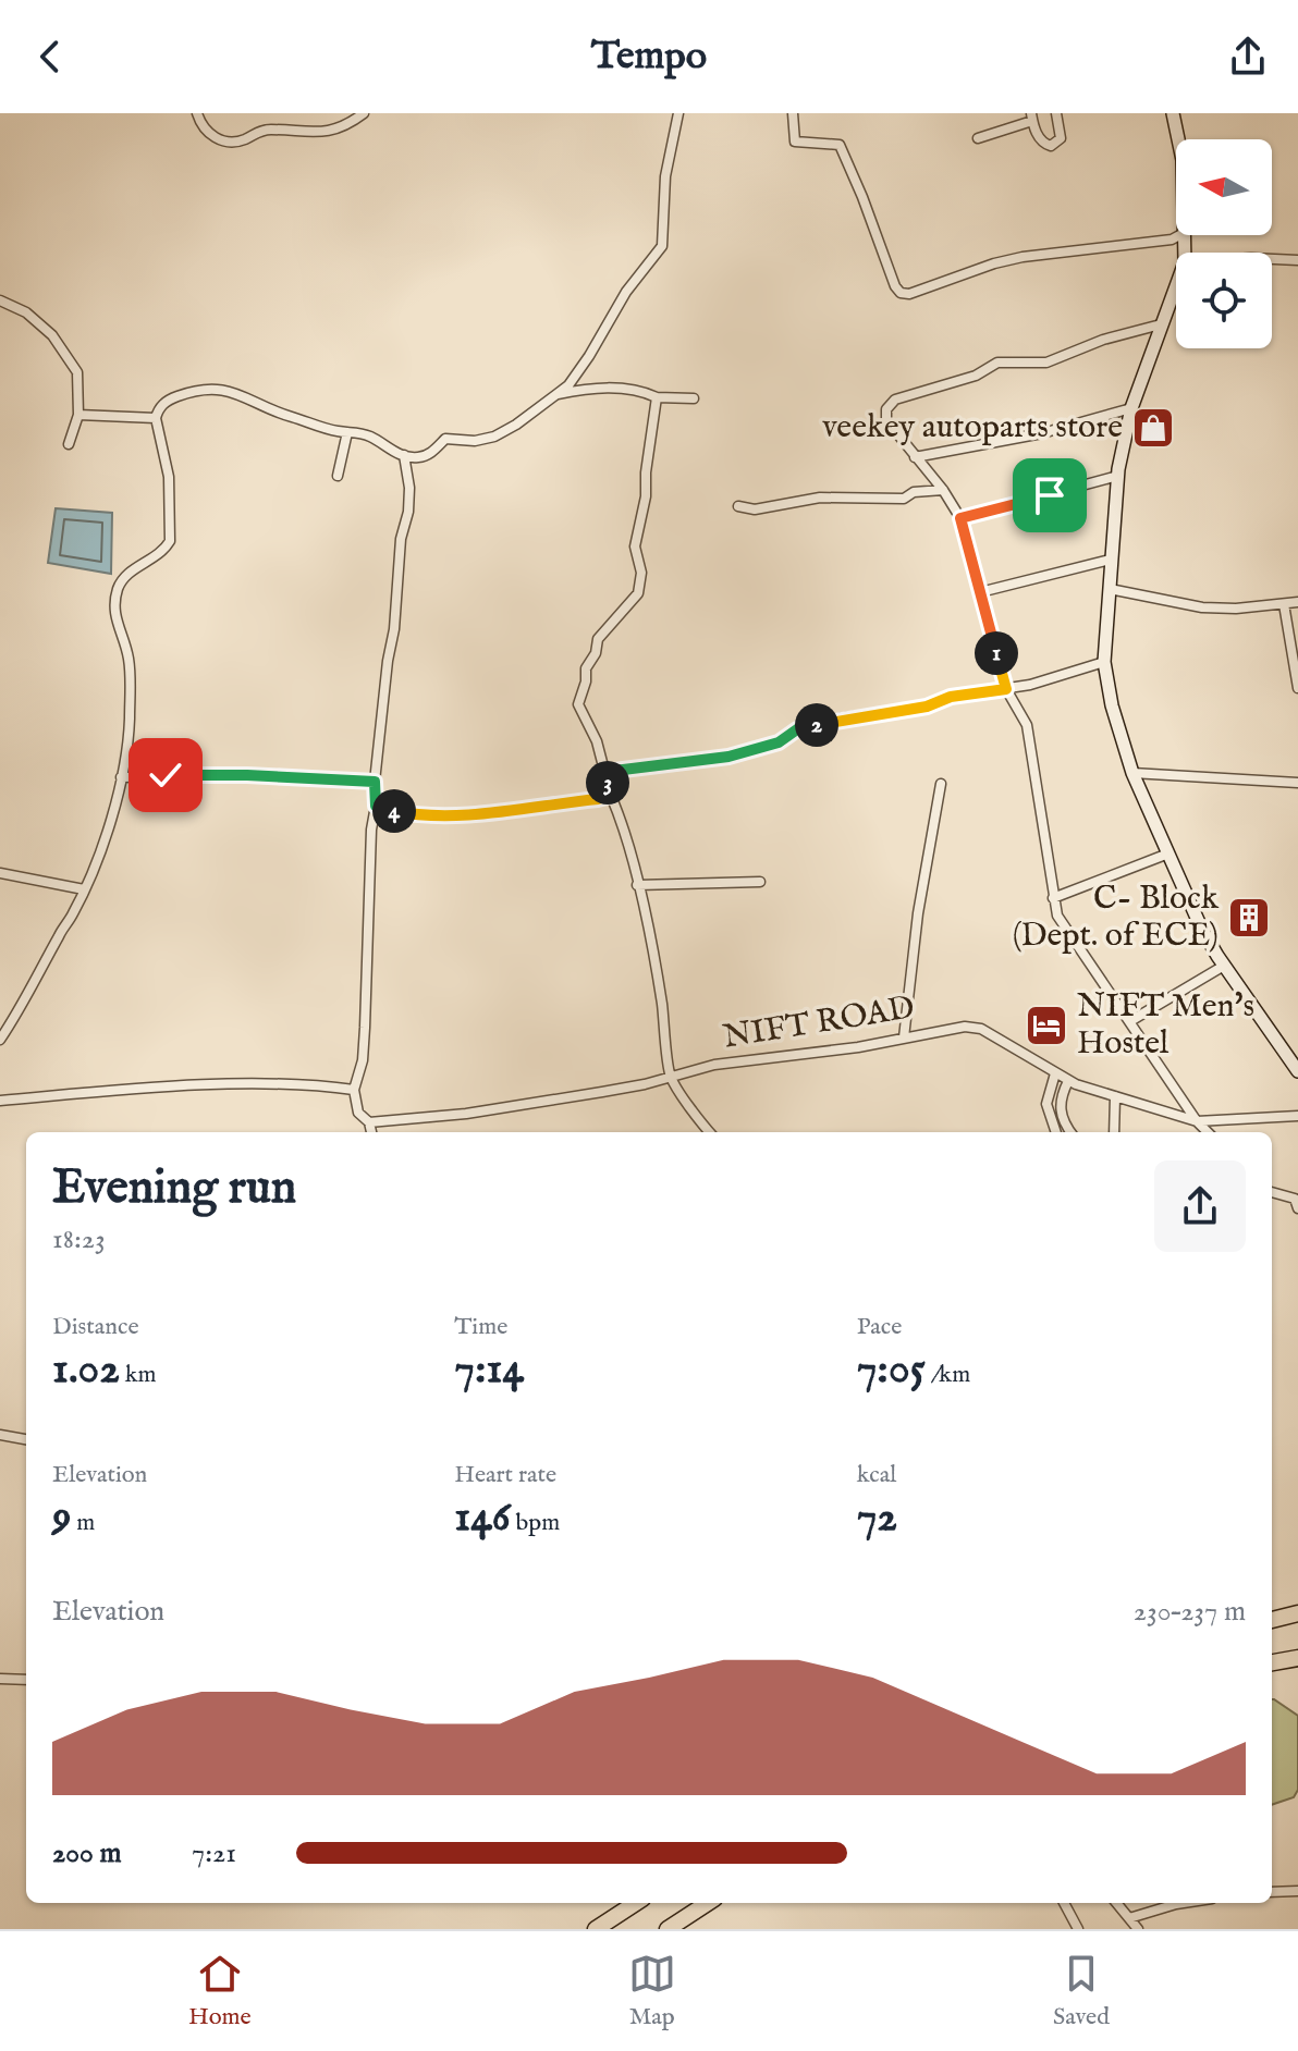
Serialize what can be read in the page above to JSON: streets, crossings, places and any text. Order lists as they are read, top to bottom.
{
  "streets": {
    "street": ["NIFT ROAD"]
  },
  "places": {
    "shop": ["veekey autoparts store"],
    "building": ["C- Block (Dept. of ECE)"],
    "hotel": ["NIFT Men's Hostel"]
  },
  "north": "left",
  "page": {
    "header": "Tempo",
    "pins": [
      "1",
      "2",
      "3",
      "4"
    ],
    "heading": ["Evening run", "18:23"],
    "stats": [
      ["Distance", "1.02 km"],
      ["Time", "7:14"],
      ["Pace", "7:05 /km"],
      ["Elevation", "9 m"],
      ["Heart rate", "146 bpm"],
      ["kcal", "72"]
    ],
    "chart": ["Elevation", "230–237 m"],
    "list": [
      {
        "name": "200 m",
        "note": "7:21"
      }
    ],
    "tabs": ["Home", "Map", "Saved"]
  }
}
